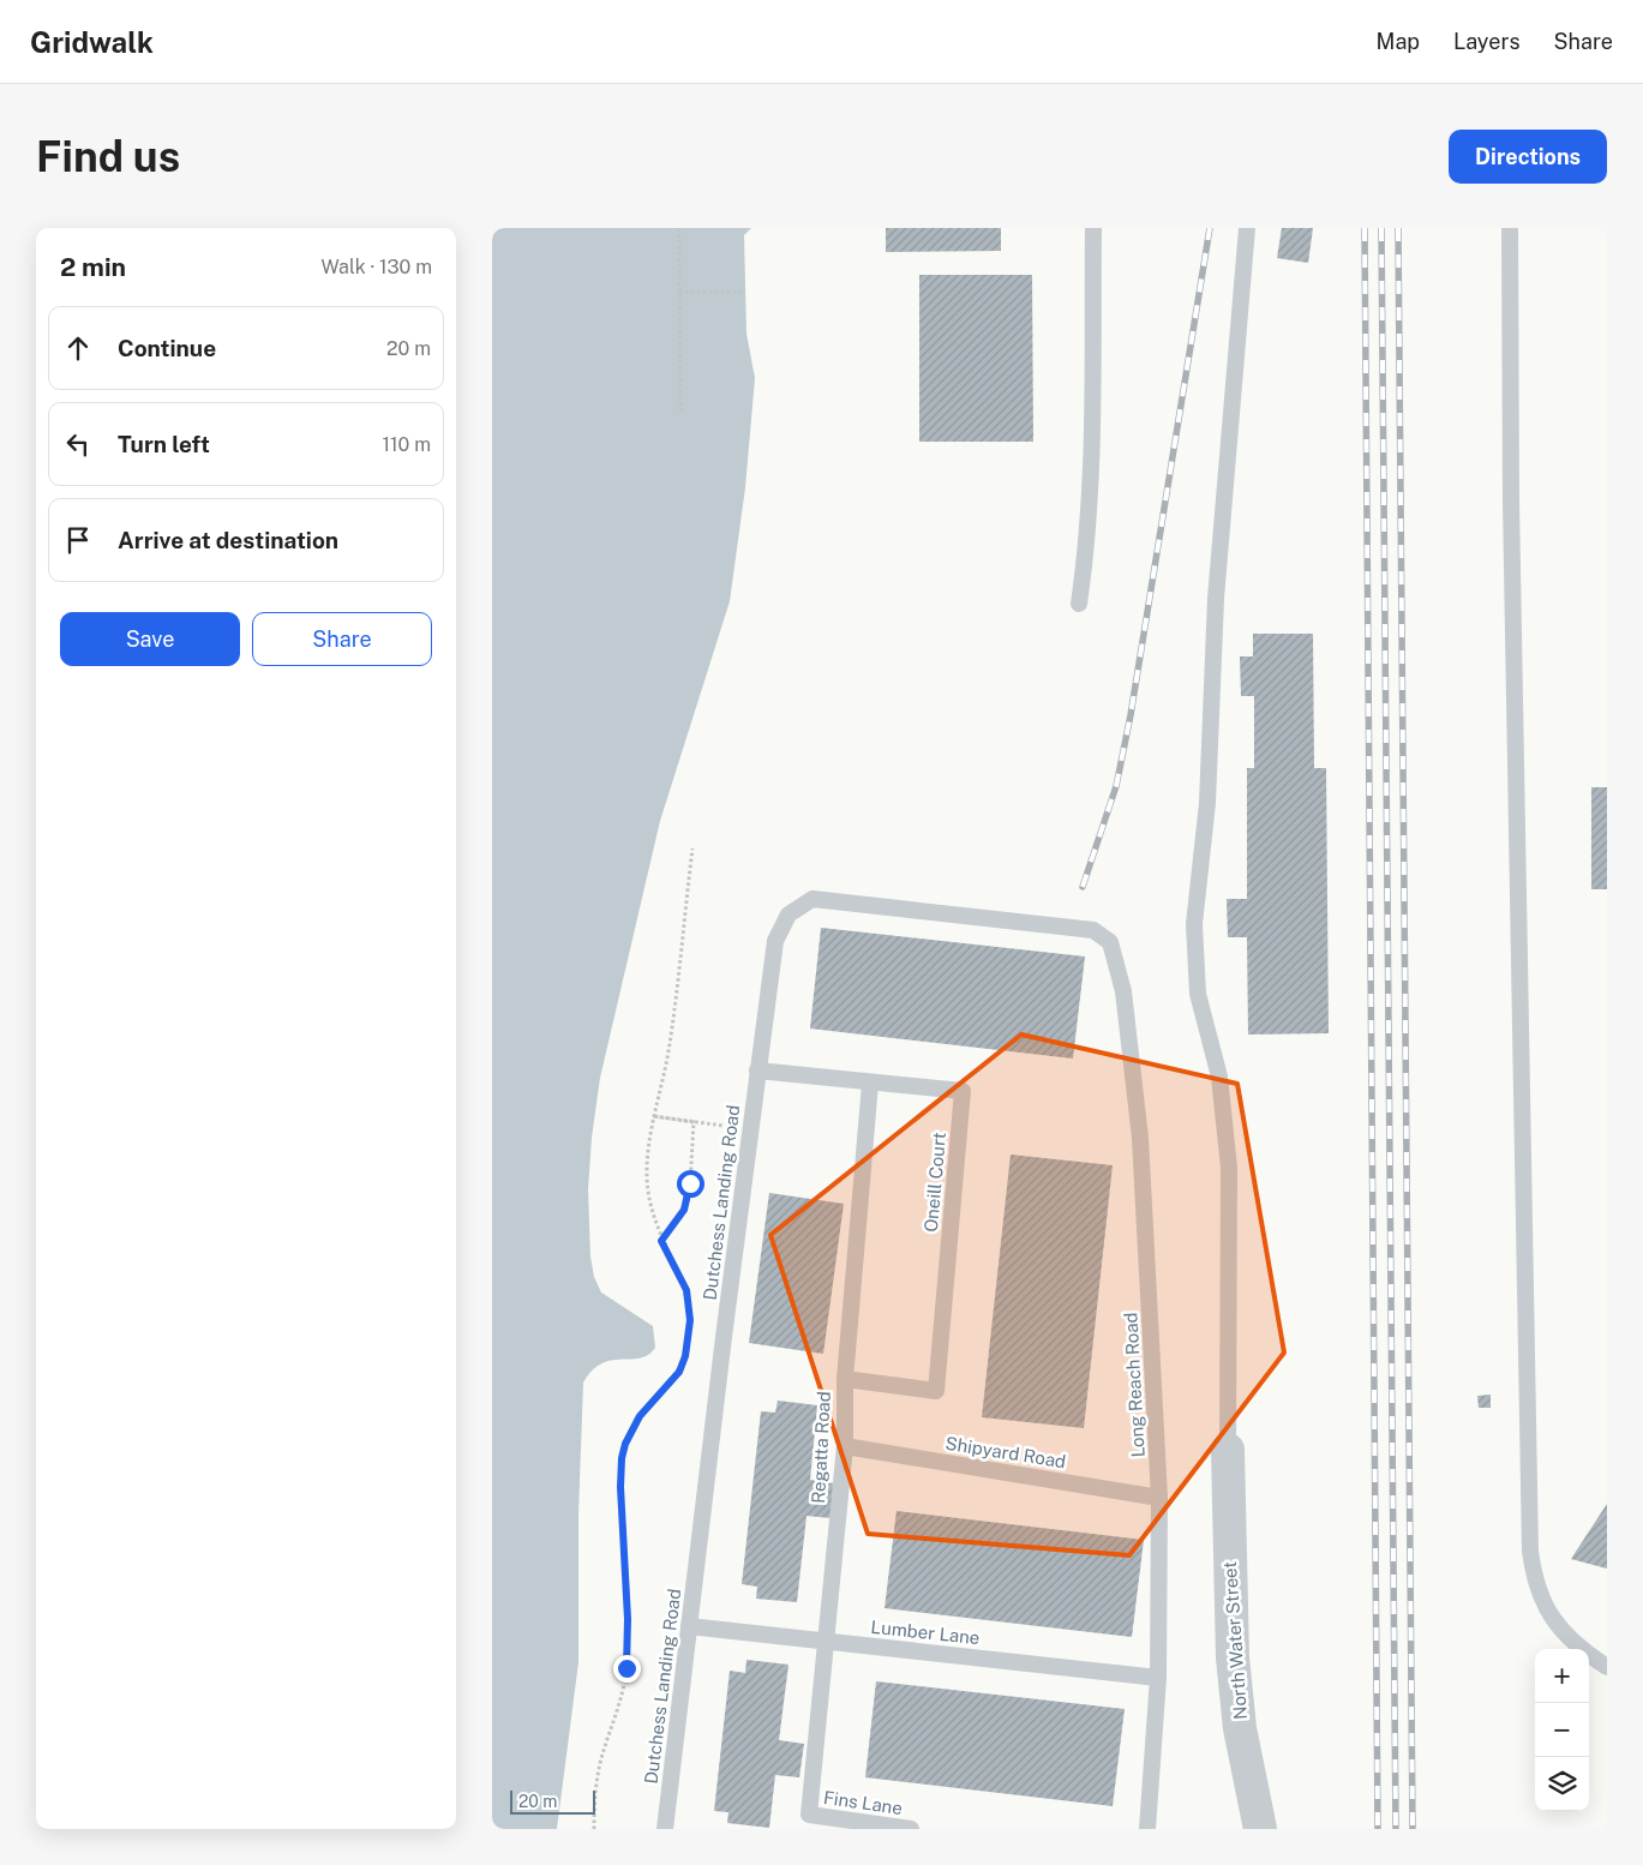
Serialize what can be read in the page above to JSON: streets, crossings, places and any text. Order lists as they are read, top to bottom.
{
  "streets": {
    "street": ["North Water Street"],
    "lane": [
      "Oneill Court",
      "Dutchess Landing Road",
      "Long Reach Road",
      "Regatta Road",
      "Shipyard Road",
      "Lumber Lane",
      "Fins Lane"
    ]
  },
  "crossings": [
    ["Oneill Court", "Dutchess Landing Road"],
    ["Oneill Court", "Regatta Road"],
    ["Dutchess Landing Road", "Long Reach Road"],
    ["Dutchess Landing Road", "Lumber Lane"],
    ["Long Reach Road", "Shipyard Road"],
    ["Long Reach Road", "Lumber Lane"],
    ["Regatta Road", "Shipyard Road"],
    ["Regatta Road", "Lumber Lane"],
    ["Regatta Road", "Fins Lane"]
  ],
  "scale_bar": "20 m",
  "page": {
    "header": "Gridwalk",
    "nav": ["Map", "Layers", "Share"],
    "buttons": [
      "Directions",
      ["Save", "Share"]
    ],
    "title": "Find us",
    "heading": ["2 min", "Walk · 130 m"],
    "list": [
      ["Continue", "20 m"],
      ["Turn left", "110 m"],
      "Arrive at destination"
    ],
    "map_buttons": ["+", "−"],
    "scale": "20 m"
  }
}
